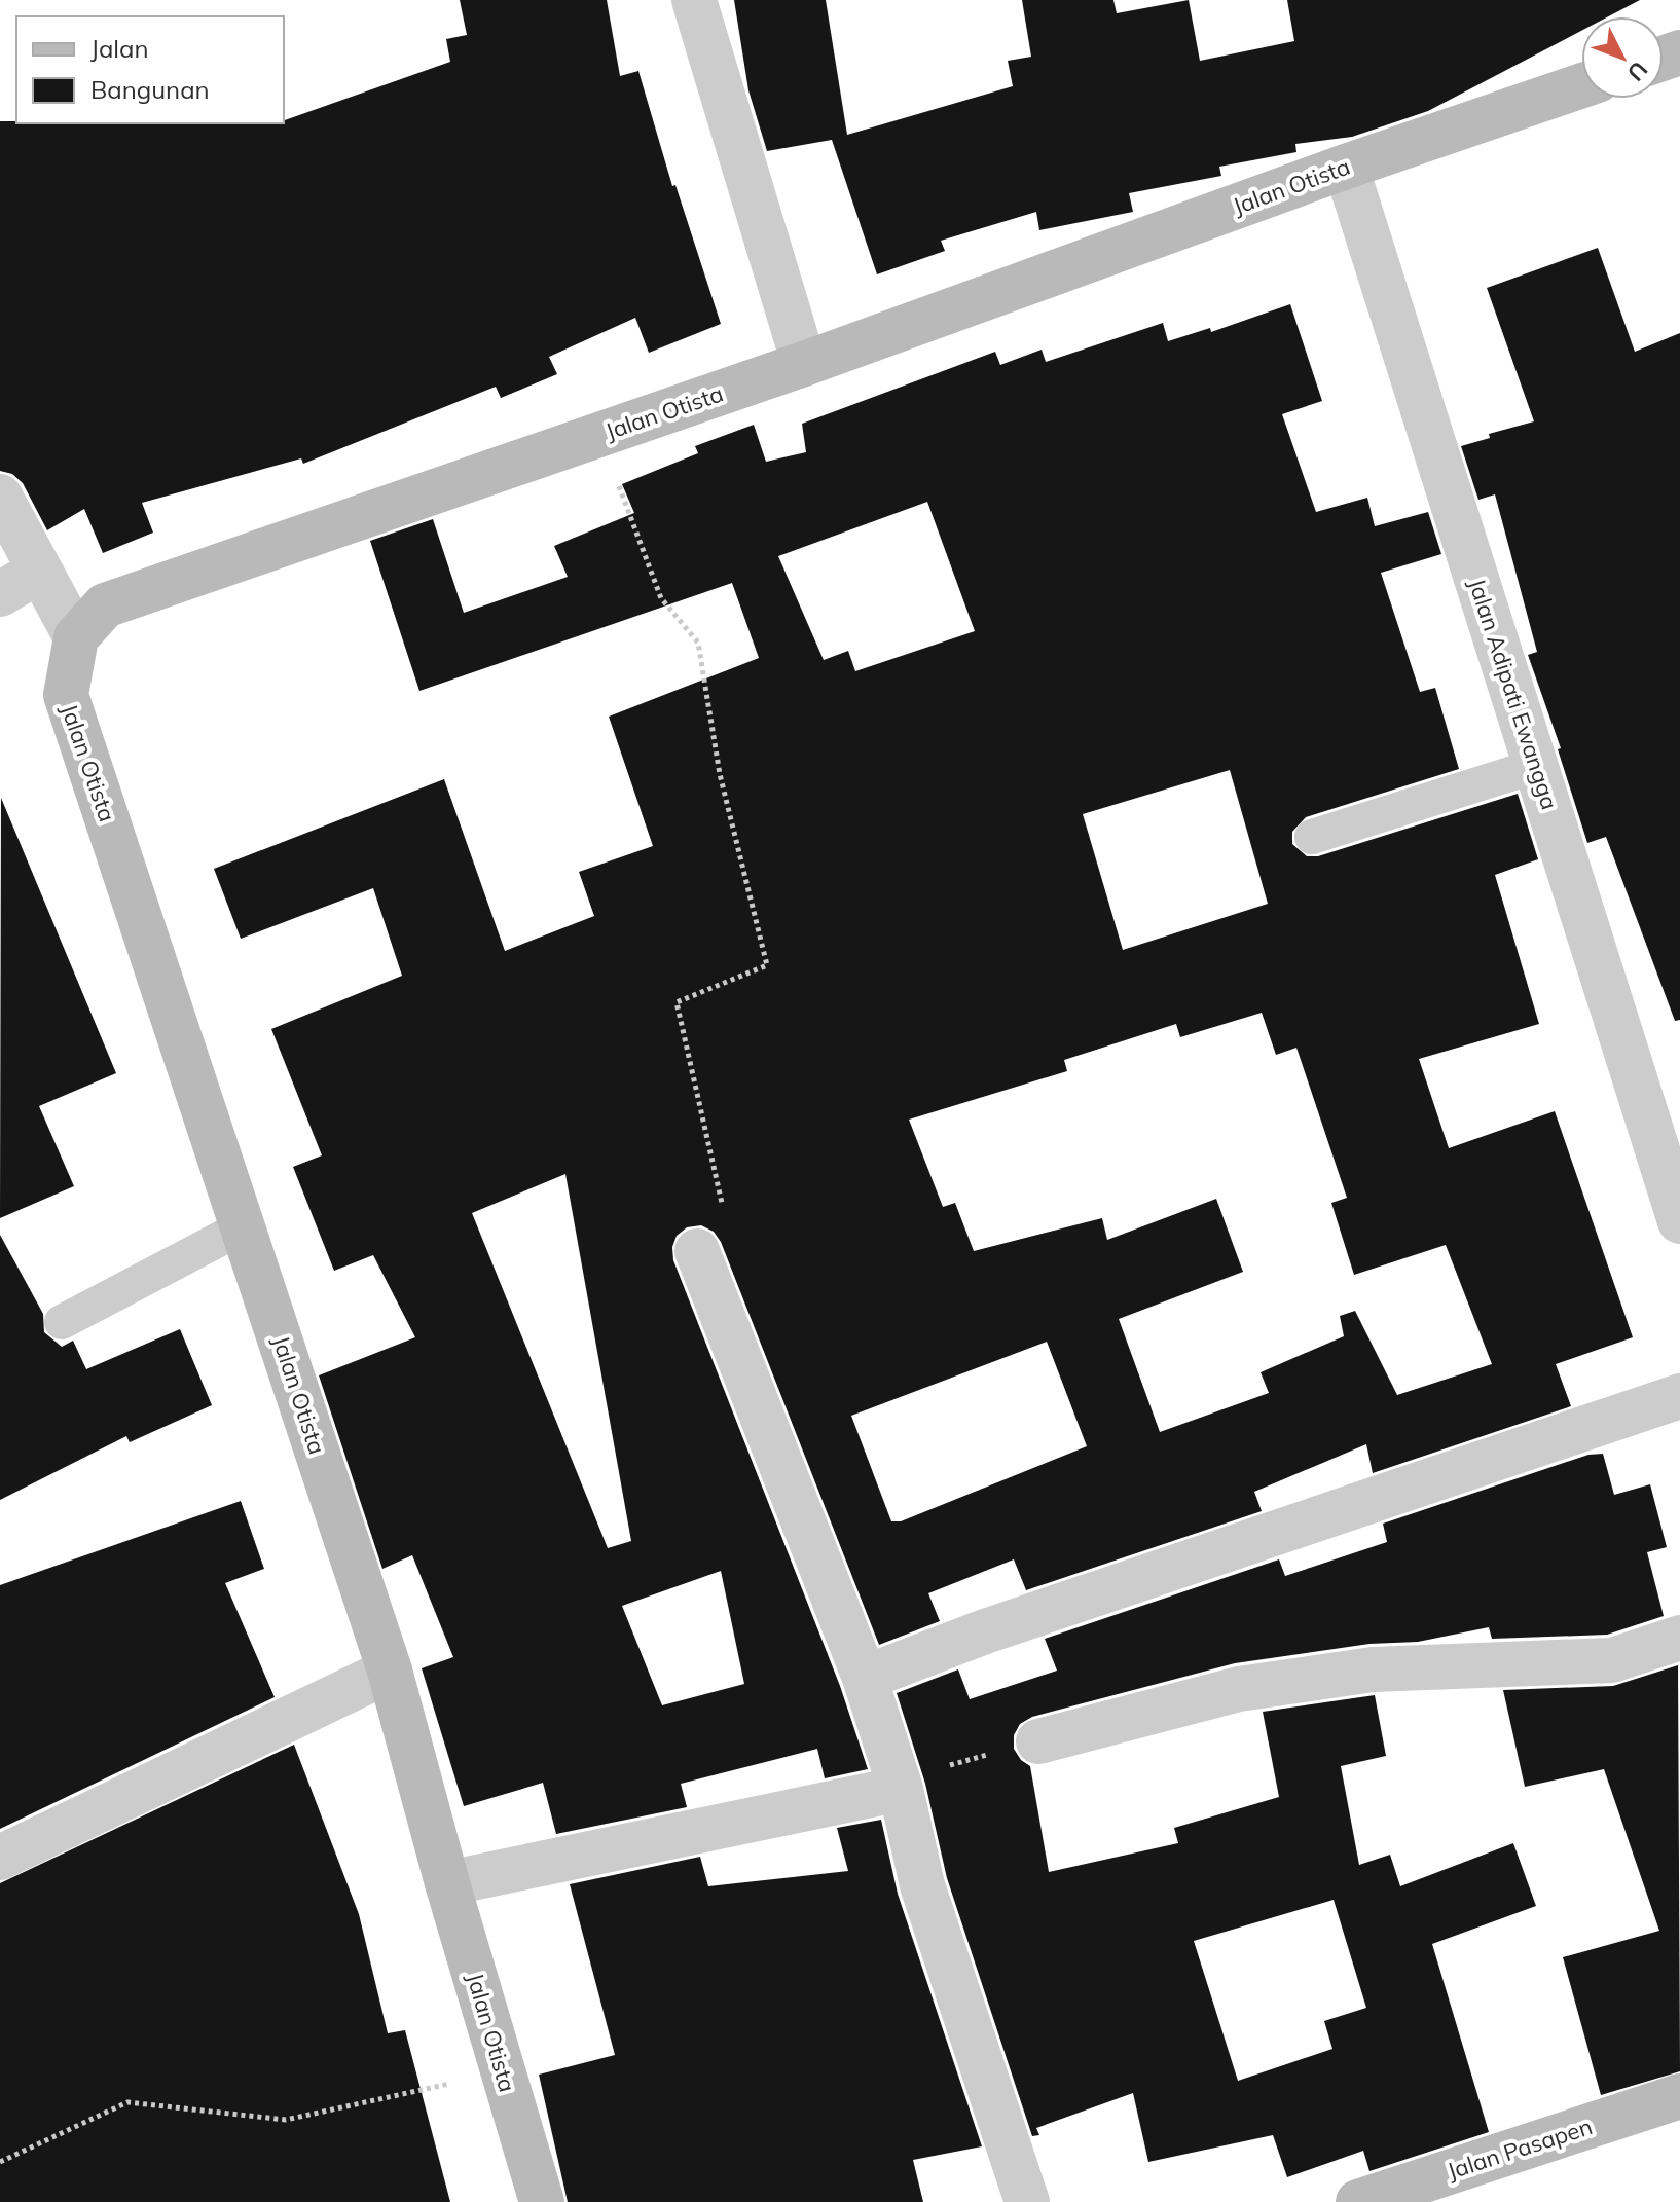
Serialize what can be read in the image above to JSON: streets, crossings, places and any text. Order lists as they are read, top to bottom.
{
  "streets": {
    "street": ["Jalan Otista", "Jalan Adipati Ewangga", "Jalan Pasapen"]
  },
  "crossings": [
    ["Jalan Otista", "Jalan Adipati Ewangga"]
  ],
  "legend": ["Jalan", "Bangunan"],
  "north": "bottom right"
}
